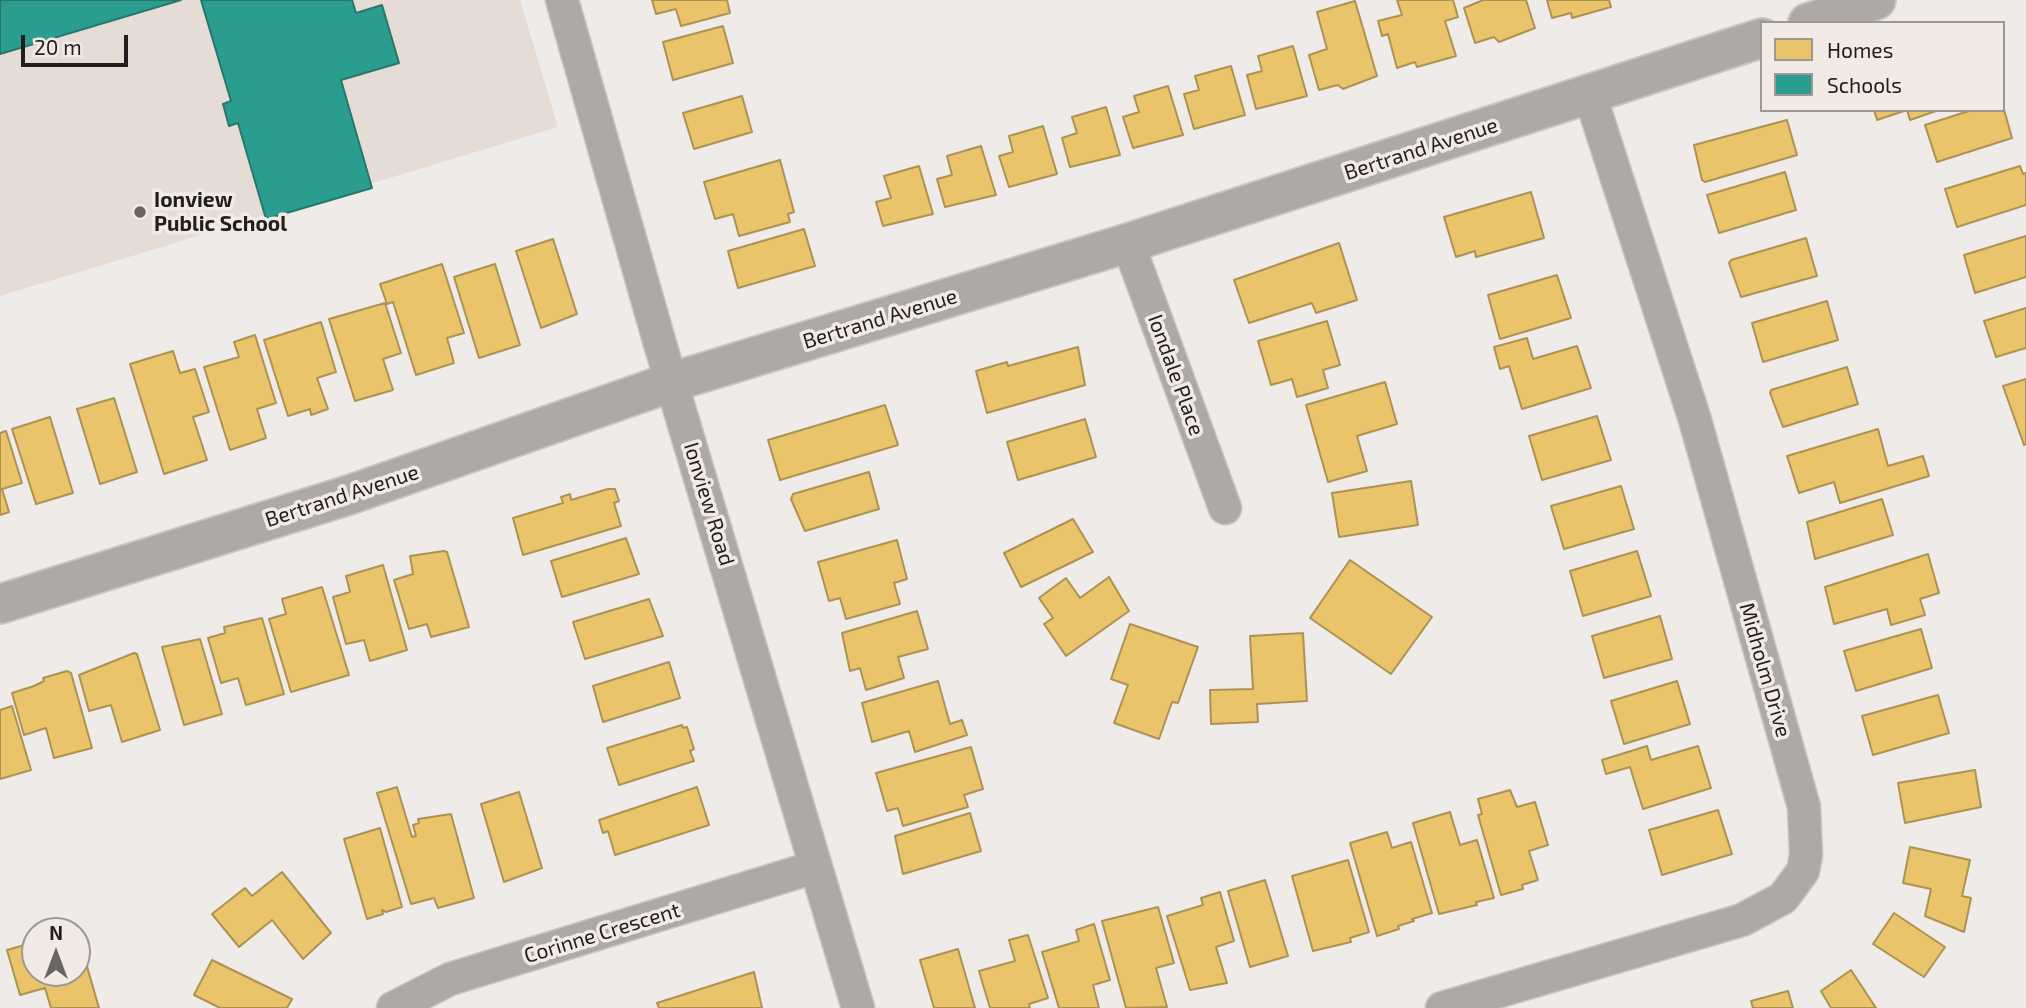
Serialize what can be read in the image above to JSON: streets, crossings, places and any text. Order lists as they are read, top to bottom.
{
  "streets": {
    "street": [
      "Bertrand Avenue",
      "Iondale Place",
      "Ionview Road",
      "Midholm Drive",
      "Corinne Crescent"
    ]
  },
  "crossings": [
    ["Bertrand Avenue", "Iondale Place"],
    ["Bertrand Avenue", "Ionview Road"],
    ["Bertrand Avenue", "Midholm Drive"],
    ["Ionview Road", "Corinne Crescent"]
  ],
  "places": ["Ionview Public School"],
  "legend": ["Homes", "Schools"],
  "scale_bar": "20 m",
  "north": "top"
}
